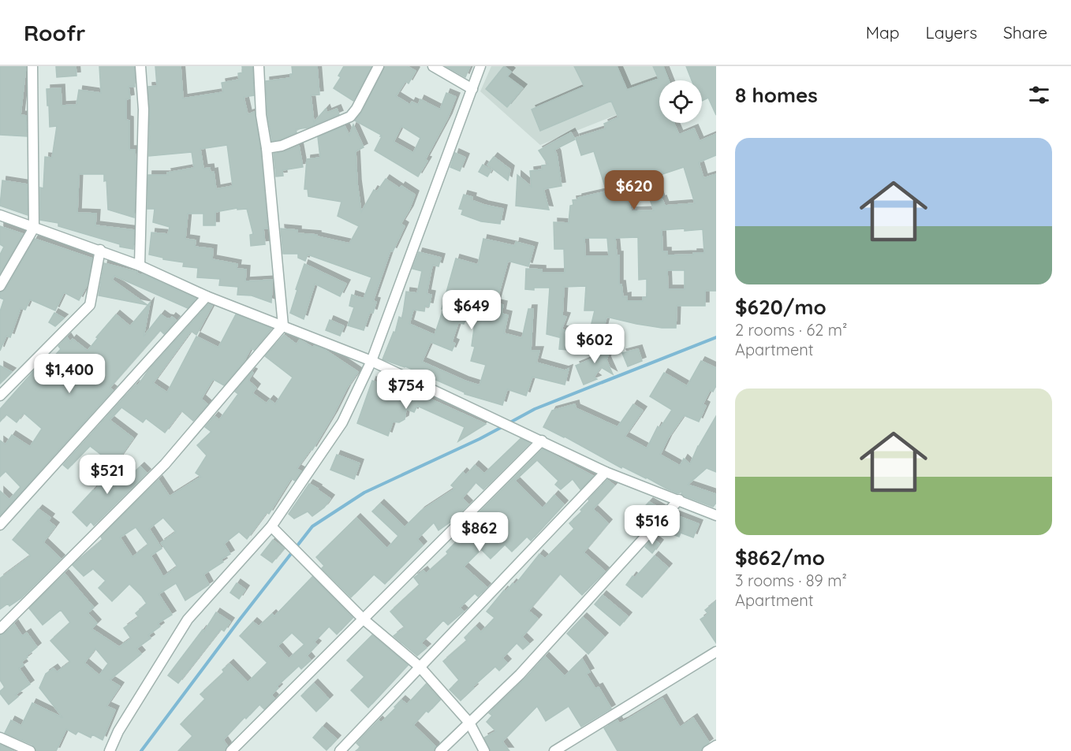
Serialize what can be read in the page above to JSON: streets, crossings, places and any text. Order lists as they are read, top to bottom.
{
  "page": {
    "header": "Roofr",
    "nav": ["Map", "Layers", "Share"],
    "heading": "8 homes",
    "list": [
      {
        "name": "$620/mo",
        "note": "2 rooms · 62 m² · Apartment"
      },
      {
        "name": "$862/mo",
        "note": "3 rooms · 89 m² · Apartment"
      }
    ],
    "price": [
      "$620",
      "$649",
      "$602",
      "$1,400",
      "$754",
      "$521",
      "$516",
      "$862"
    ]
  }
}
